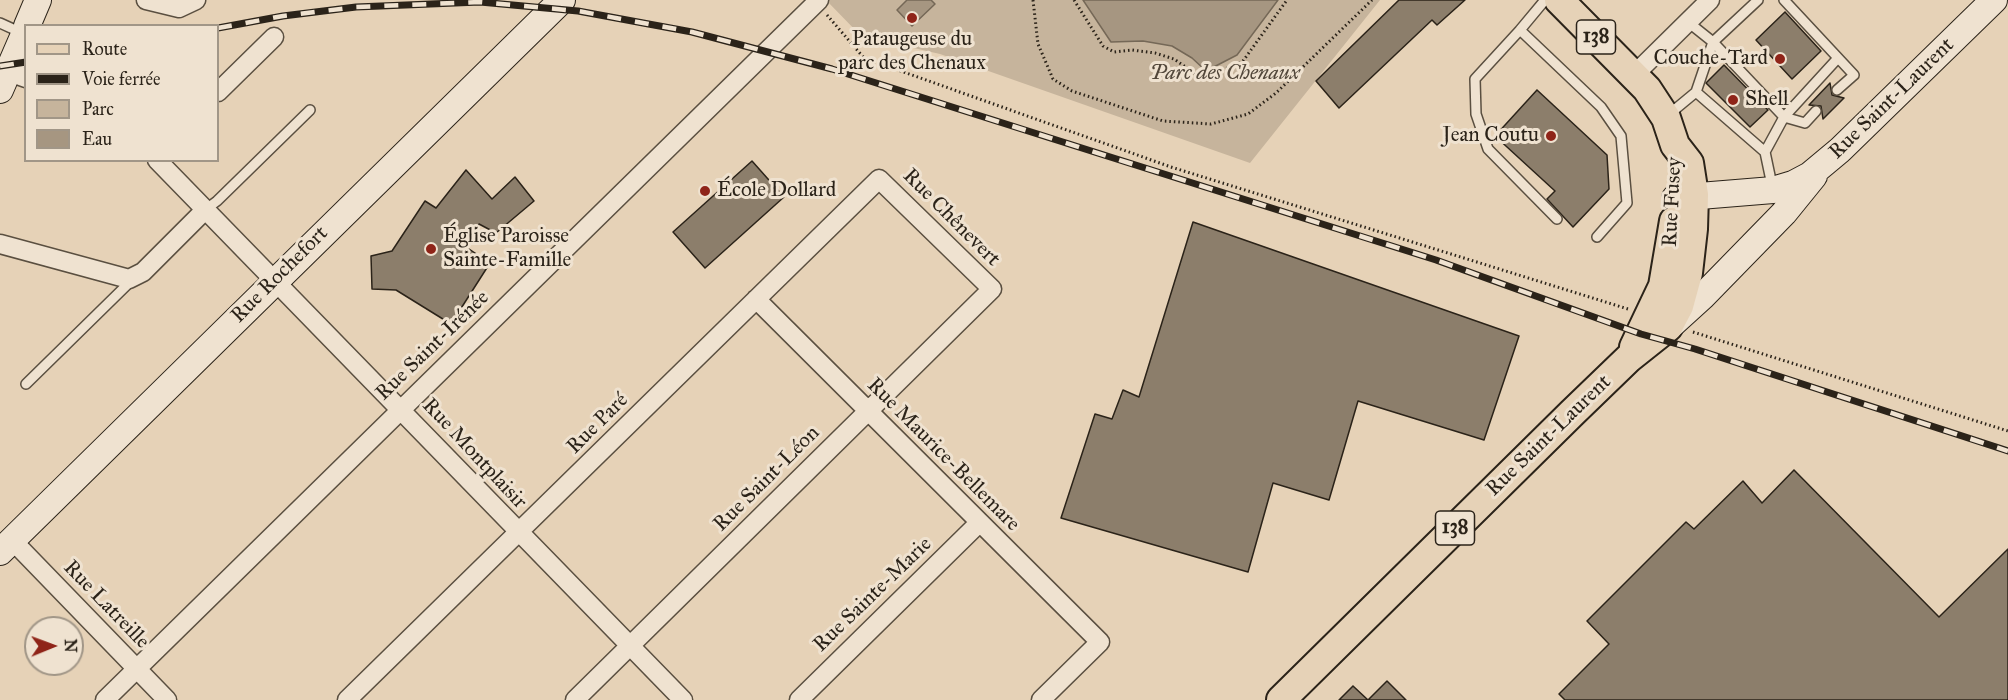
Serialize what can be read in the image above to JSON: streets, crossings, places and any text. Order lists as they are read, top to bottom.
{
  "streets": {
    "main road": ["138", "Rue Saint-Laurent", "Rue Fusey"],
    "street": [
      "Rue Chênevert",
      "Rue Rochefort",
      "Rue Saint-Irénée",
      "Rue Paré",
      "Rue Montplaisir",
      "Rue Maurice-Bellemare",
      "Rue Saint-Léon",
      "Rue Sainte-Marie",
      "Rue Latreille"
    ]
  },
  "crossings": [
    ["Rue Saint-Laurent", "Rue Fusey"],
    ["Rue Chênevert", "Rue Paré"],
    ["Rue Chênevert", "Rue Saint-Léon"],
    ["Rue Rochefort", "Rue Montplaisir"],
    ["Rue Rochefort", "Rue Latreille"],
    ["Rue Saint-Irénée", "Rue Montplaisir"],
    ["Rue Saint-Irénée", "Rue Latreille"],
    ["Rue Paré", "Rue Montplaisir"],
    ["Rue Paré", "Rue Maurice-Bellemare"],
    ["Rue Montplaisir", "Rue Saint-Léon"],
    ["Rue Maurice-Bellemare", "Rue Saint-Léon"],
    ["Rue Maurice-Bellemare", "Rue Sainte-Marie"]
  ],
  "parks": ["Parc des Chenaux"],
  "places": [
    "Pataugeuse du parc des Chenaux",
    "Couche-Tard",
    "Shell",
    "Jean Coutu",
    "École Dollard",
    "Église Paroisse Sainte-Famille"
  ],
  "legend": [
    "Route",
    "Voie ferrée",
    "Parc",
    "Eau"
  ],
  "north": "right"
}
